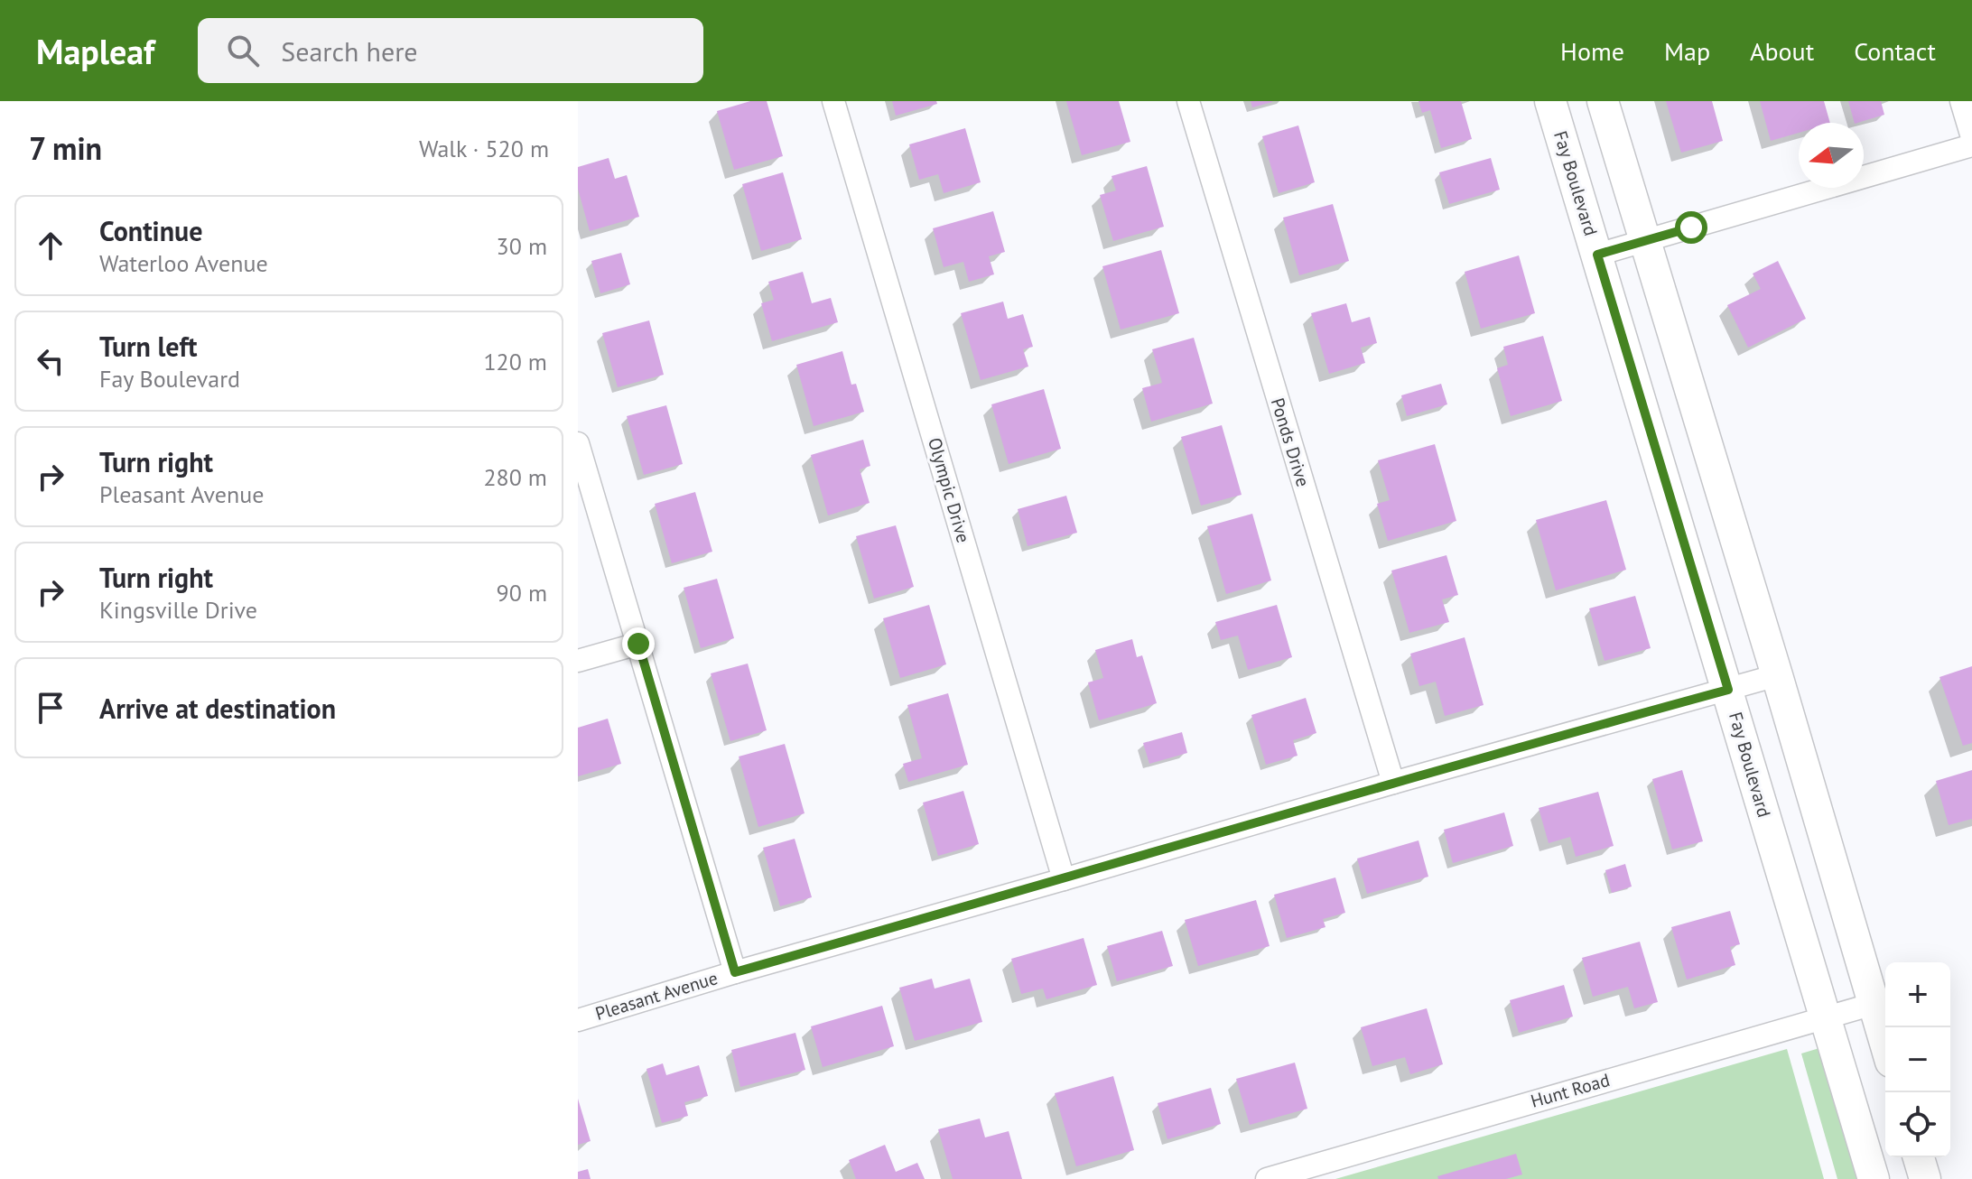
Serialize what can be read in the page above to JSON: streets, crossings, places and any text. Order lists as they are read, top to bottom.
{
  "streets": {
    "main road": ["Fay Boulevard"],
    "street": [
      "Ponds Drive",
      "Olympic Drive",
      "Pleasant Avenue",
      "Hunt Road"
    ]
  },
  "crossings": [
    ["Fay Boulevard", "Pleasant Avenue"],
    ["Fay Boulevard", "Hunt Road"],
    ["Ponds Drive", "Pleasant Avenue"],
    ["Olympic Drive", "Pleasant Avenue"]
  ],
  "north": "left",
  "page": {
    "header": "Mapleaf",
    "search": "Search here",
    "nav": [
      "Home",
      "Map",
      "About",
      "Contact"
    ],
    "heading": ["7 min", "Walk · 520 m"],
    "list": [
      ["Continue", "Waterloo Avenue", "30 m"],
      ["Turn left", "Fay Boulevard", "120 m"],
      ["Turn right", "Pleasant Avenue", "280 m"],
      ["Turn right", "Kingsville Drive", "90 m"],
      "Arrive at destination"
    ],
    "map_buttons": ["+", "−"]
  }
}
